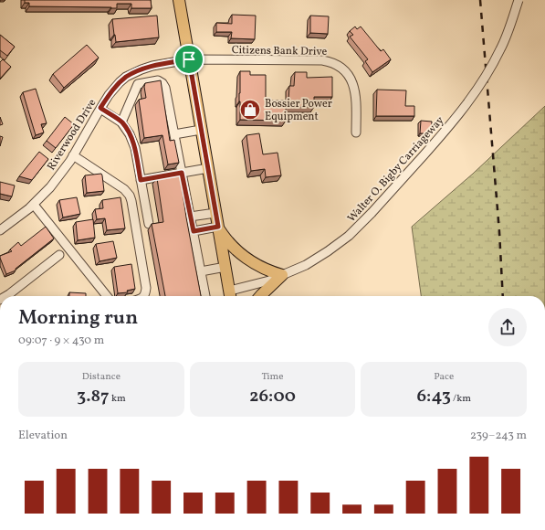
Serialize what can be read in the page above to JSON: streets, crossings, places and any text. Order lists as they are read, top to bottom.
{
  "streets": {
    "street": ["Citizens Bank Drive", "Riverwood Drive", "Walter O. Bigby Carriageway"]
  },
  "crossings": [
    ["Citizens Bank Drive", "Riverwood Drive"]
  ],
  "places": {
    "shop": ["Bossier Power Equipment"]
  },
  "page": {
    "heading": ["Morning run", "09:07 · 9 × 430 m"],
    "stats": [
      ["Distance", "3.87 km"],
      ["Time", "26:00"],
      ["Pace", "6:43 /km"]
    ],
    "chart": ["Elevation", "239–243 m"]
  }
}
